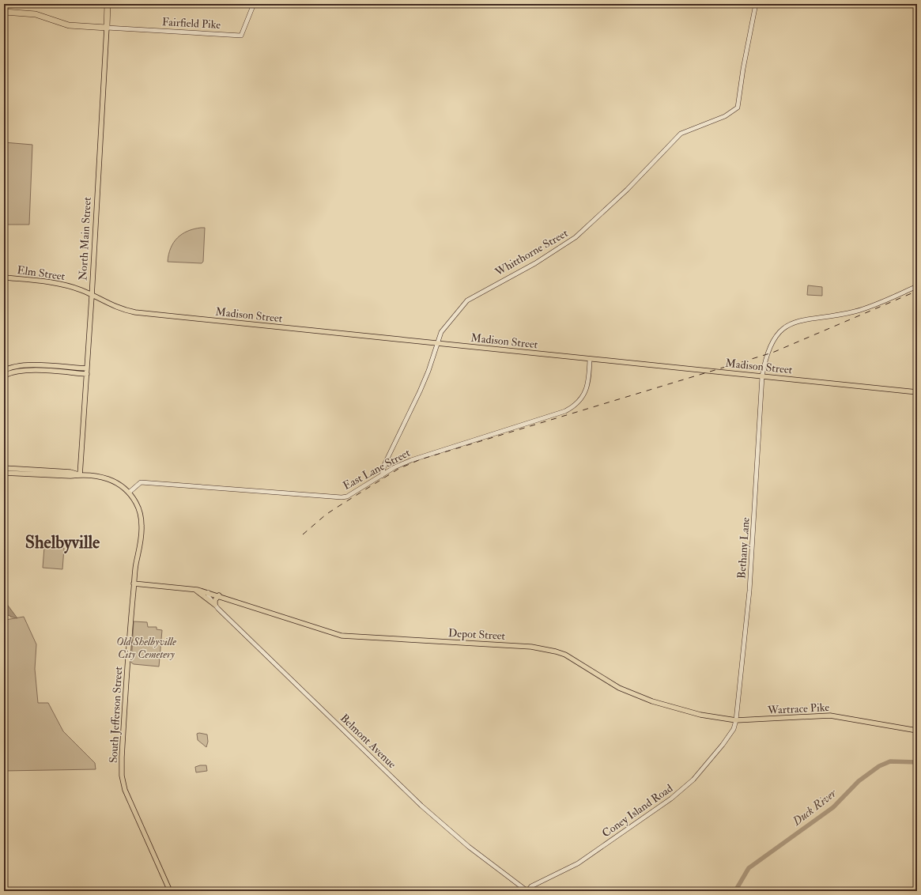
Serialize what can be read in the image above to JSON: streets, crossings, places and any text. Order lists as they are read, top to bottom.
{
  "streets": {
    "highway": ["North Main Street"],
    "main road": [
      "Elm Street",
      "Madison Street",
      "Depot Street",
      "Wartrace Pike",
      "South Jefferson Street"
    ],
    "street": [
      "Fairfield Pike",
      "Whitthorne Street",
      "East Lane Street",
      "Bethany Lane",
      "Belmont Avenue",
      "Coney Island Road"
    ]
  },
  "crossings": [
    ["Fairfield Pike", "North Main Street"],
    ["North Main Street", "Elm Street"],
    ["North Main Street", "Madison Street"],
    ["Whitthorne Street", "Madison Street"],
    ["Whitthorne Street", "East Lane Street"],
    ["Elm Street", "Madison Street"],
    ["Madison Street", "East Lane Street"],
    ["Madison Street", "Bethany Lane"],
    ["East Lane Street", "South Jefferson Street"],
    ["Bethany Lane", "Depot Street"],
    ["Bethany Lane", "Wartrace Pike"],
    ["Bethany Lane", "Coney Island Road"],
    ["Depot Street", "Wartrace Pike"],
    ["Depot Street", "South Jefferson Street"],
    ["Depot Street", "Belmont Avenue"],
    ["Depot Street", "Coney Island Road"],
    ["Wartrace Pike", "Coney Island Road"],
    ["Belmont Avenue", "Coney Island Road"]
  ],
  "districts": ["Shelbyville"],
  "water": ["Duck River"],
  "parks": ["Old Shelbyville City Cemetery"]
}
